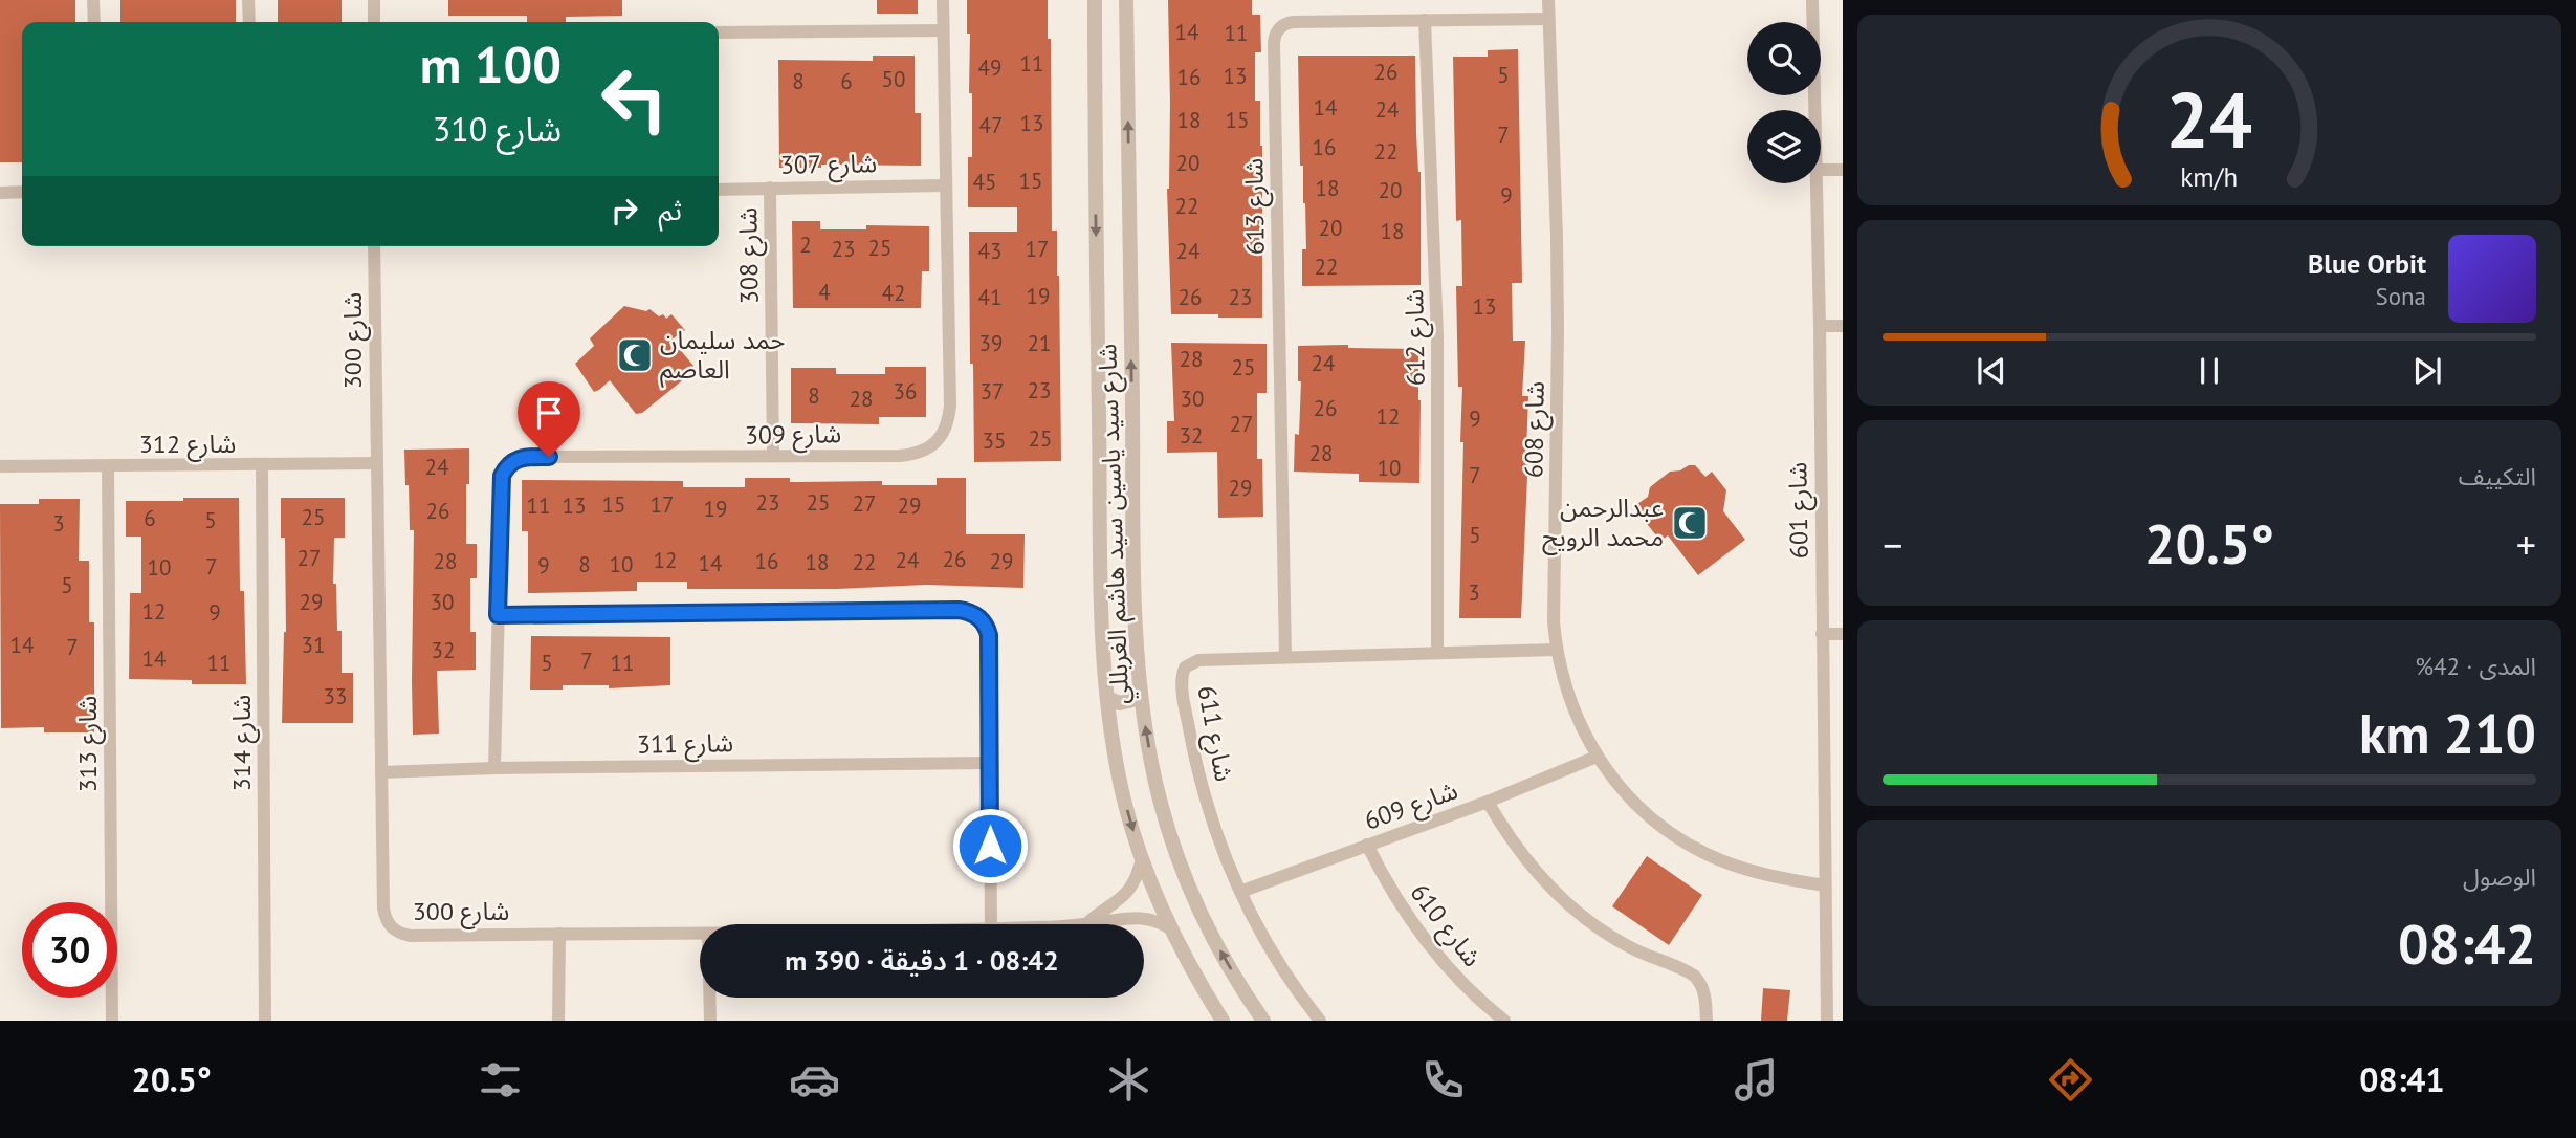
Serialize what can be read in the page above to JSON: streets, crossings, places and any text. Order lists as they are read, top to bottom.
{
  "streets": {
    "street": [
      "شارع 307",
      "شارع 613",
      "شارع 308",
      "شارع 612",
      "شارع 300",
      "شارع 608",
      "شارع 309",
      "شارع 312",
      "شارع 601",
      "شارع سيد ياسين سيد هاشم الغربللي",
      "شارع 611",
      "شارع 314",
      "شارع 313",
      "شارع 311",
      "شارع 609",
      "شارع 610"
    ]
  },
  "crossings": [
    ["شارع 307", "شارع 308"],
    ["شارع 307", "شارع 309"],
    ["شارع 613", "شارع 612"],
    ["شارع 613", "شارع 608"],
    ["شارع 613", "شارع 611"],
    ["شارع 308", "شارع 309"],
    ["شارع 612", "شارع 611"],
    ["شارع 300", "شارع 312"],
    ["شارع 300", "شارع سيد ياسين سيد هاشم الغربللي"],
    ["شارع 300", "شارع 311"],
    ["شارع 608", "شارع 601"],
    ["شارع 608", "شارع 611"],
    ["شارع 608", "شارع 609"],
    ["شارع 309", "شارع 311"],
    ["شارع 312", "شارع 314"],
    ["شارع 312", "شارع 313"],
    ["شارع 611", "شارع 609"],
    ["شارع 609", "شارع 610"]
  ],
  "places": {
    "mosque": ["حمد سليمان العاصم", "عبدالرحمن محمد الرويح"]
  },
  "house_numbers": [
    "14",
    "11",
    "11",
    "49",
    "26",
    "5",
    "13",
    "16",
    "50",
    "8",
    "6",
    "14",
    "24",
    "18",
    "15",
    "13",
    "47",
    "7",
    "16",
    "22",
    "20",
    "15",
    "45",
    "18",
    "20",
    "9",
    "22",
    "20",
    "18",
    "2",
    "25",
    "23",
    "17",
    "43",
    "24",
    "22",
    "4",
    "42",
    "19",
    "41",
    "26",
    "23",
    "13",
    "39",
    "21",
    "28",
    "24",
    "25",
    "23",
    "36",
    "37",
    "8",
    "28",
    "30",
    "26",
    "12",
    "9",
    "27",
    "32",
    "25",
    "35",
    "28",
    "24",
    "10",
    "7",
    "29",
    "23",
    "25",
    "27",
    "15",
    "17",
    "11",
    "13",
    "29",
    "19",
    "26",
    "25",
    "6",
    "5",
    "3",
    "5",
    "27",
    "26",
    "12",
    "24",
    "28",
    "16",
    "29",
    "18",
    "22",
    "14",
    "8",
    "10",
    "9",
    "7",
    "10",
    "5",
    "3",
    "29",
    "30",
    "12",
    "9",
    "14",
    "31",
    "7",
    "32",
    "14",
    "7",
    "11",
    "5",
    "11",
    "33"
  ],
  "page": {
    "turn": ["100 m", "شارع 310"],
    "then": "ثم",
    "song": ["Blue Orbit", "Sona"],
    "tile": [
      "التكييف",
      ["المدى · 42%", "210 km"],
      ["الوصول", "08:42"]
    ],
    "heat": ["−", "20.5°", "+"],
    "limit": "30",
    "trip": "08:42 · 1 دقيقة · 390 m",
    "tabs": ["08:41", "20.5°"],
    "gauge": ["24", "km/h"]
  }
}
